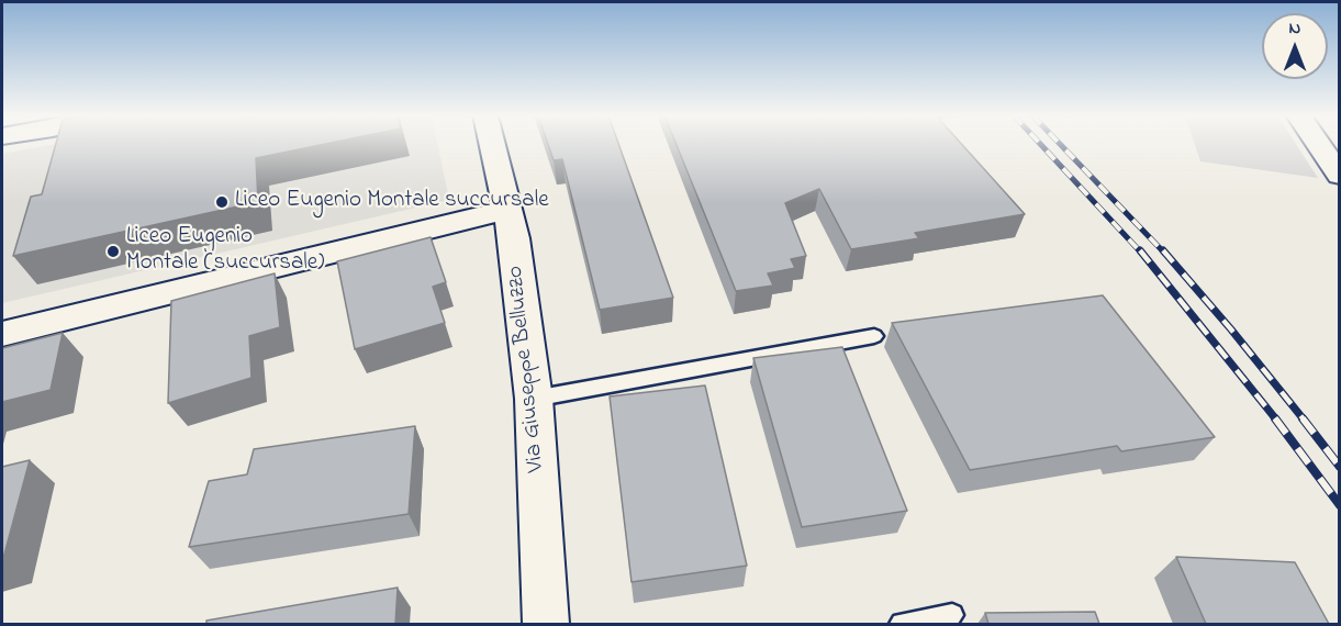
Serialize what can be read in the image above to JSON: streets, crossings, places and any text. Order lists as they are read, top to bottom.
{
  "streets": {
    "street": ["Via Giuseppe Belluzzo"]
  },
  "places": ["Liceo Eugenio Montale succursale", "Liceo Eugenio Montale (succursale)"],
  "north": "top"
}
